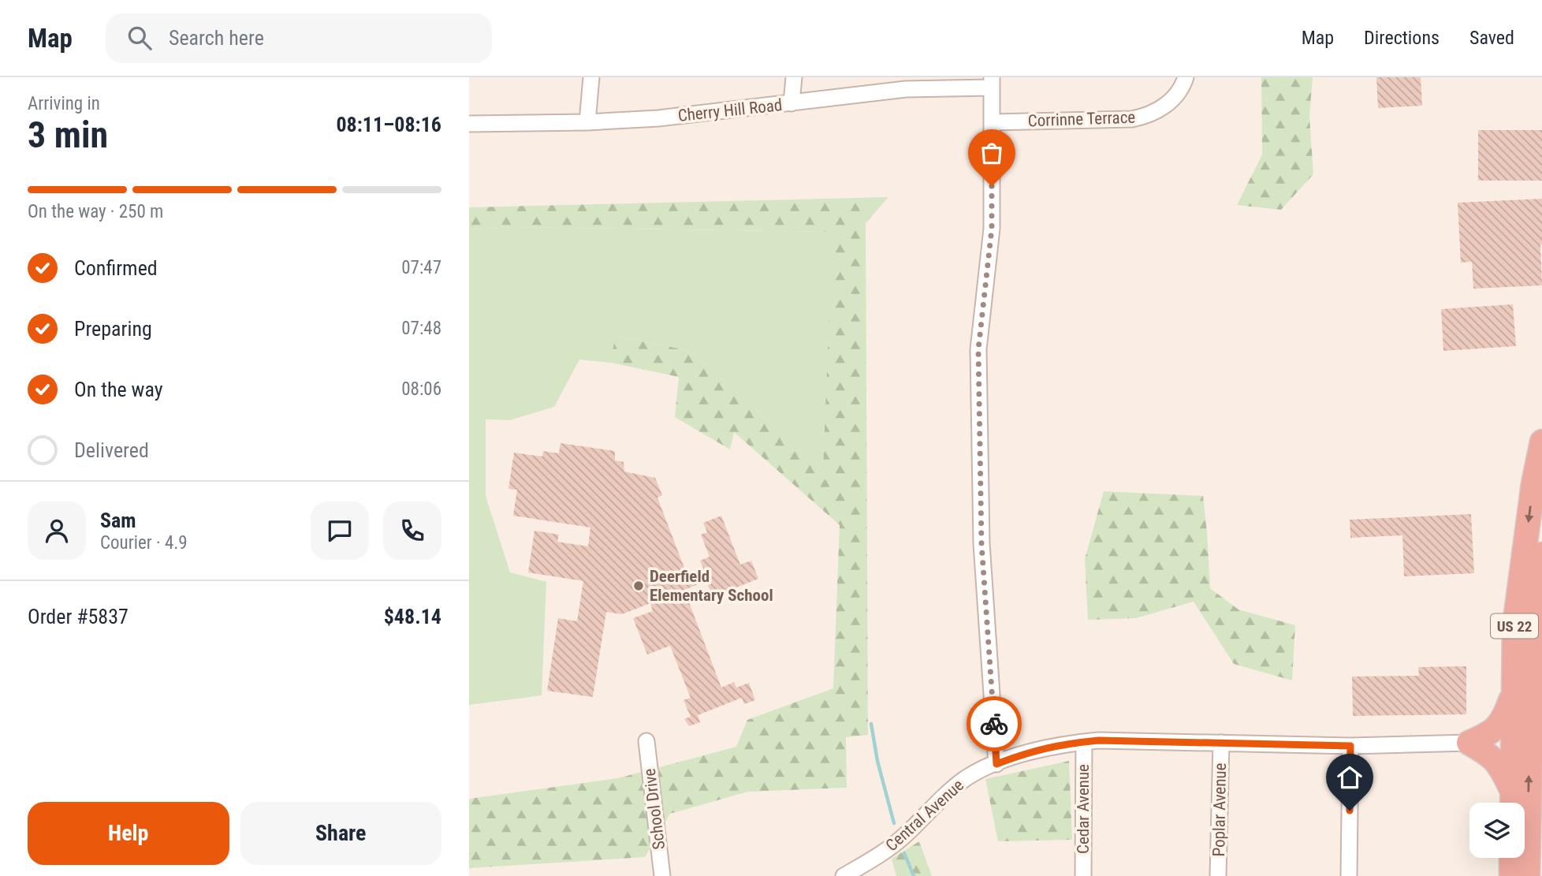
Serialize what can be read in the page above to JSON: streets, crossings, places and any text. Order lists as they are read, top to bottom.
{
  "streets": {
    "highway": ["US 22"],
    "street": [
      "Cherry Hill Road",
      "Corrinne Terrace",
      "School Drive",
      "Cedar Avenue",
      "Poplar Avenue",
      "Central Avenue"
    ]
  },
  "crossings": [
    ["Cedar Avenue", "Central Avenue"],
    ["Poplar Avenue", "Central Avenue"]
  ],
  "places": ["Deerfield Elementary School"],
  "page": {
    "header": "Map",
    "search": "Search here",
    "nav": ["Map", "Directions", "Saved"],
    "heading": ["3 min", "Arriving in", "08:11–08:16"],
    "panel": [
      "Sam",
      "Courier · 4.9",
      "Order #5837",
      "$48.14"
    ],
    "bar": "On the way · 250 m",
    "list": [
      ["Confirmed", "07:47"],
      ["Preparing", "07:48"],
      ["On the way", "08:06"],
      "Delivered"
    ],
    "buttons": ["Help", "Share"]
  }
}
